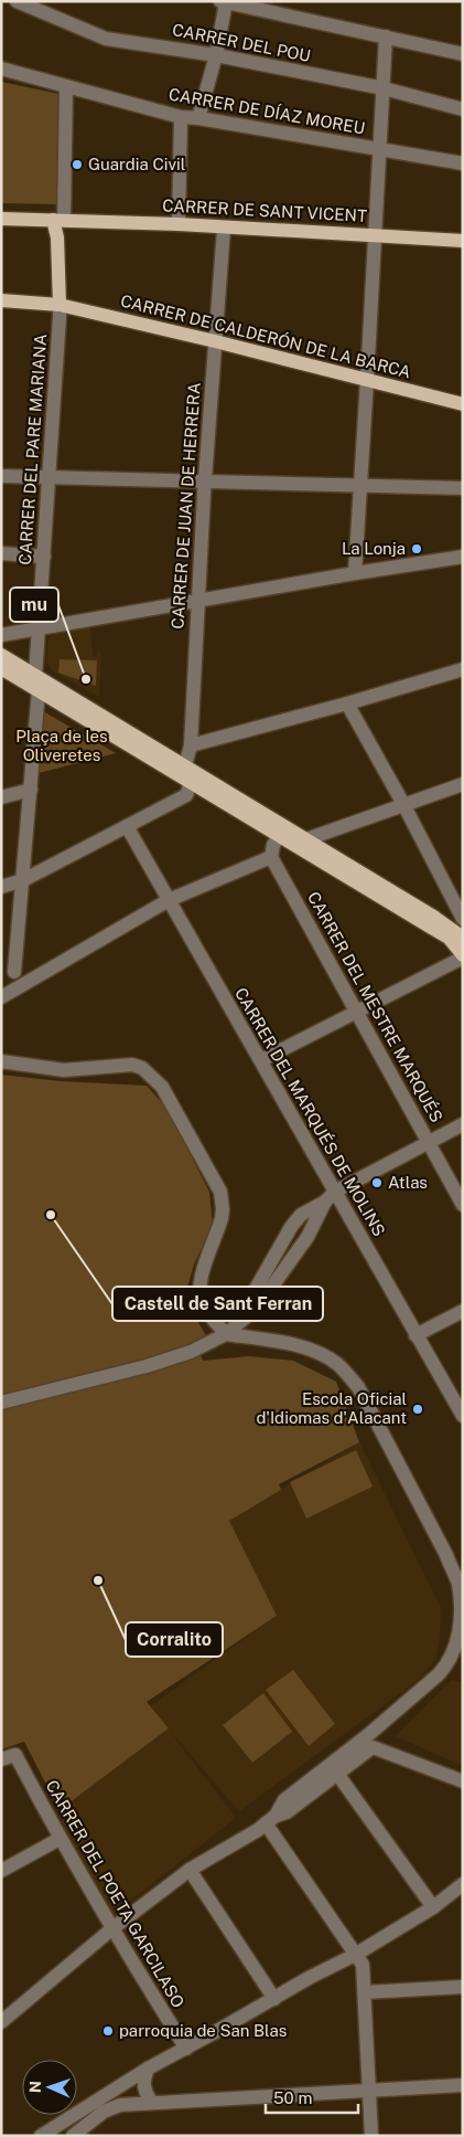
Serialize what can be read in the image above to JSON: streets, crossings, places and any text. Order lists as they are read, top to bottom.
{
  "streets": {
    "main road": ["CARRER DE SANT VICENT", "CARRER DE CALDERÓN DE LA BARCA"],
    "street": [
      "CARRER DEL POU",
      "CARRER DE DÍAZ MOREU",
      "CARRER DEL PARE MARIANA",
      "CARRER DE JUAN DE HERRERA",
      "CARRER DEL MESTRE MARQUÉS",
      "CARRER DEL MARQUÉS DE MOLINS",
      "CARRER DEL POETA GARCILASO"
    ]
  },
  "crossings": [
    ["CARRER DE SANT VICENT", "CARRER DE JUAN DE HERRERA"],
    ["CARRER DE CALDERÓN DE LA BARCA", "CARRER DEL PARE MARIANA"],
    ["CARRER DE CALDERÓN DE LA BARCA", "CARRER DE JUAN DE HERRERA"]
  ],
  "parks": ["Plaça de les Oliveretes"],
  "places": [
    "Guardia Civil",
    "La Lonja",
    "mu",
    "Atlas",
    "Castell de Sant Ferran",
    "Escola Oficial d'Idiomas d'Alacant",
    "Corralito",
    "parroquia de San Blas"
  ],
  "scale_bar": "50 m",
  "north": "left"
}
